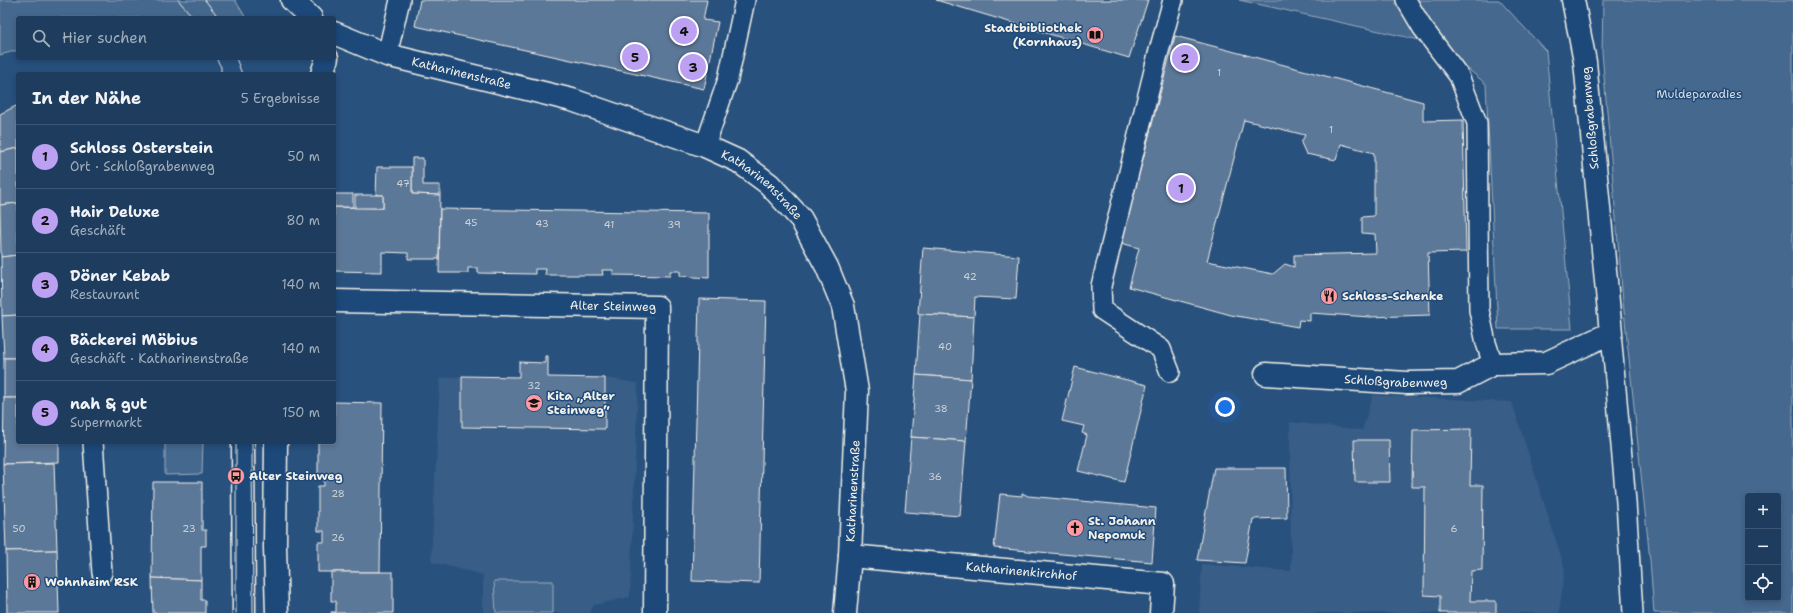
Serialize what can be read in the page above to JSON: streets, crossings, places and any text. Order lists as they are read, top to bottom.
{
  "streets": {
    "street": [
      "Katharinenstraße",
      "Schloßgrabenweg",
      "Alter Steinweg",
      "Katharinenkirchhof"
    ]
  },
  "crossings": [
    ["Katharinenstraße", "Katharinenkirchhof"]
  ],
  "parks": ["Muldeparadies"],
  "places": {
    "library": ["Stadtbibliothek (Kornhaus)"],
    "restaurant": ["Schloss-Schenke"],
    "school or university": ["Kita „Alter Steinweg“"],
    "bus stop": ["Alter Steinweg"],
    "church": ["St. Johann Nepomuk"],
    "building": ["Wohnheim RSK"]
  },
  "house_numbers": [
    "1",
    "1",
    "47",
    "45",
    "43",
    "41",
    "39",
    "42",
    "40",
    "32",
    "38",
    "36",
    "28",
    "50",
    "23",
    "6",
    "26"
  ],
  "page": {
    "pins": [
      "4",
      "5",
      "2",
      "3",
      "1"
    ],
    "search": "Hier suchen",
    "heading": ["In der Nähe", "5 Ergebnisse"],
    "list": [
      {
        "mark": "1",
        "name": "Schloss Osterstein",
        "note": "Ort · Schloßgrabenweg",
        "value": "50 m"
      },
      {
        "mark": "2",
        "name": "Hair Deluxe",
        "note": "Geschäft",
        "value": "80 m"
      },
      {
        "mark": "3",
        "name": "Döner Kebab",
        "note": "Restaurant",
        "value": "140 m"
      },
      {
        "mark": "4",
        "name": "Bäckerei Möbius",
        "note": "Geschäft · Katharinenstraße",
        "value": "140 m"
      },
      {
        "mark": "5",
        "name": "nah & gut",
        "note": "Supermarkt",
        "value": "150 m"
      }
    ],
    "map_buttons": ["+", "−"]
  }
}
